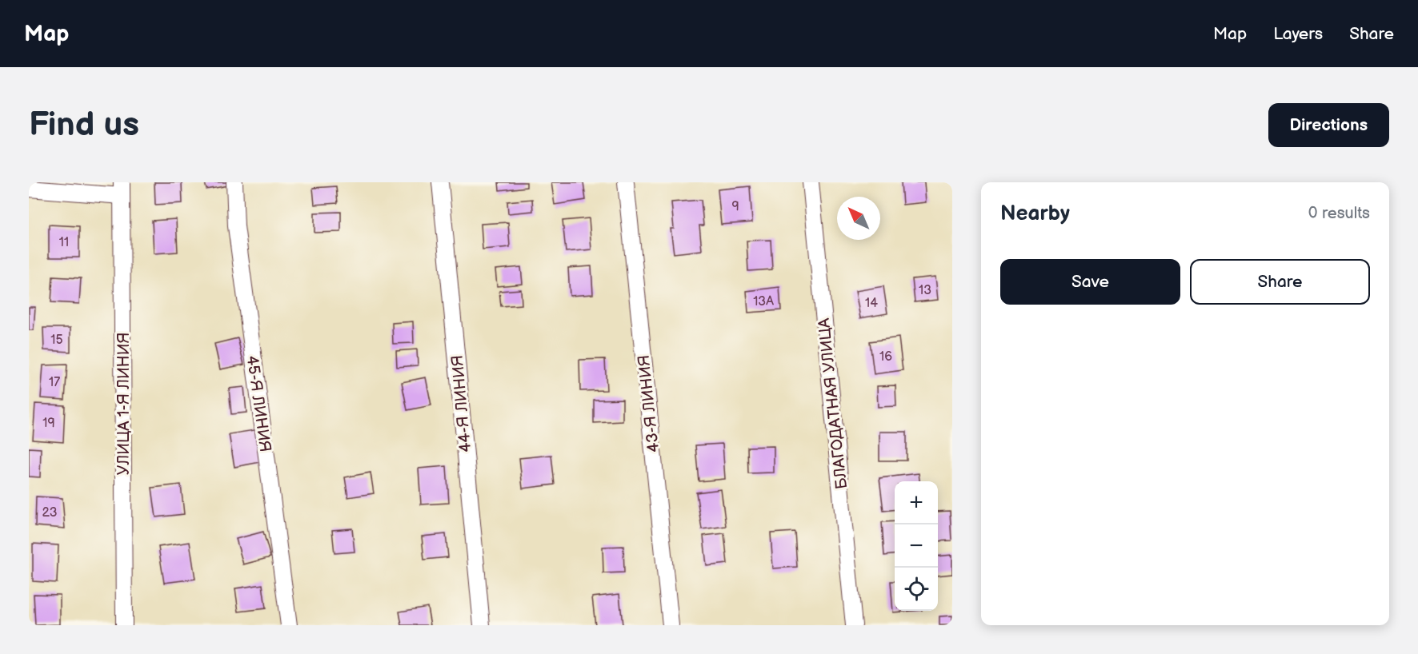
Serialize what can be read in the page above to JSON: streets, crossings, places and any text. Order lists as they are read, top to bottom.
{
  "streets": {
    "street": [
      "УЛИЦА 1-Я ЛИНИЯ",
      "45-Я ЛИНИЯ",
      "44-Я ЛИНИЯ",
      "43-Я ЛИНИЯ",
      "БЛАГОДАТНАЯ УЛИЦА"
    ]
  },
  "house_numbers": [
    "9",
    "11",
    "13",
    "13А",
    "14",
    "15",
    "16",
    "17",
    "19",
    "23"
  ],
  "north": "top left",
  "page": {
    "header": "Map",
    "nav": ["Map", "Layers", "Share"],
    "buttons": [
      "Directions",
      ["Save", "Share"]
    ],
    "title": "Find us",
    "heading": ["Nearby", "0 results"],
    "map_buttons": ["+", "−"]
  }
}
